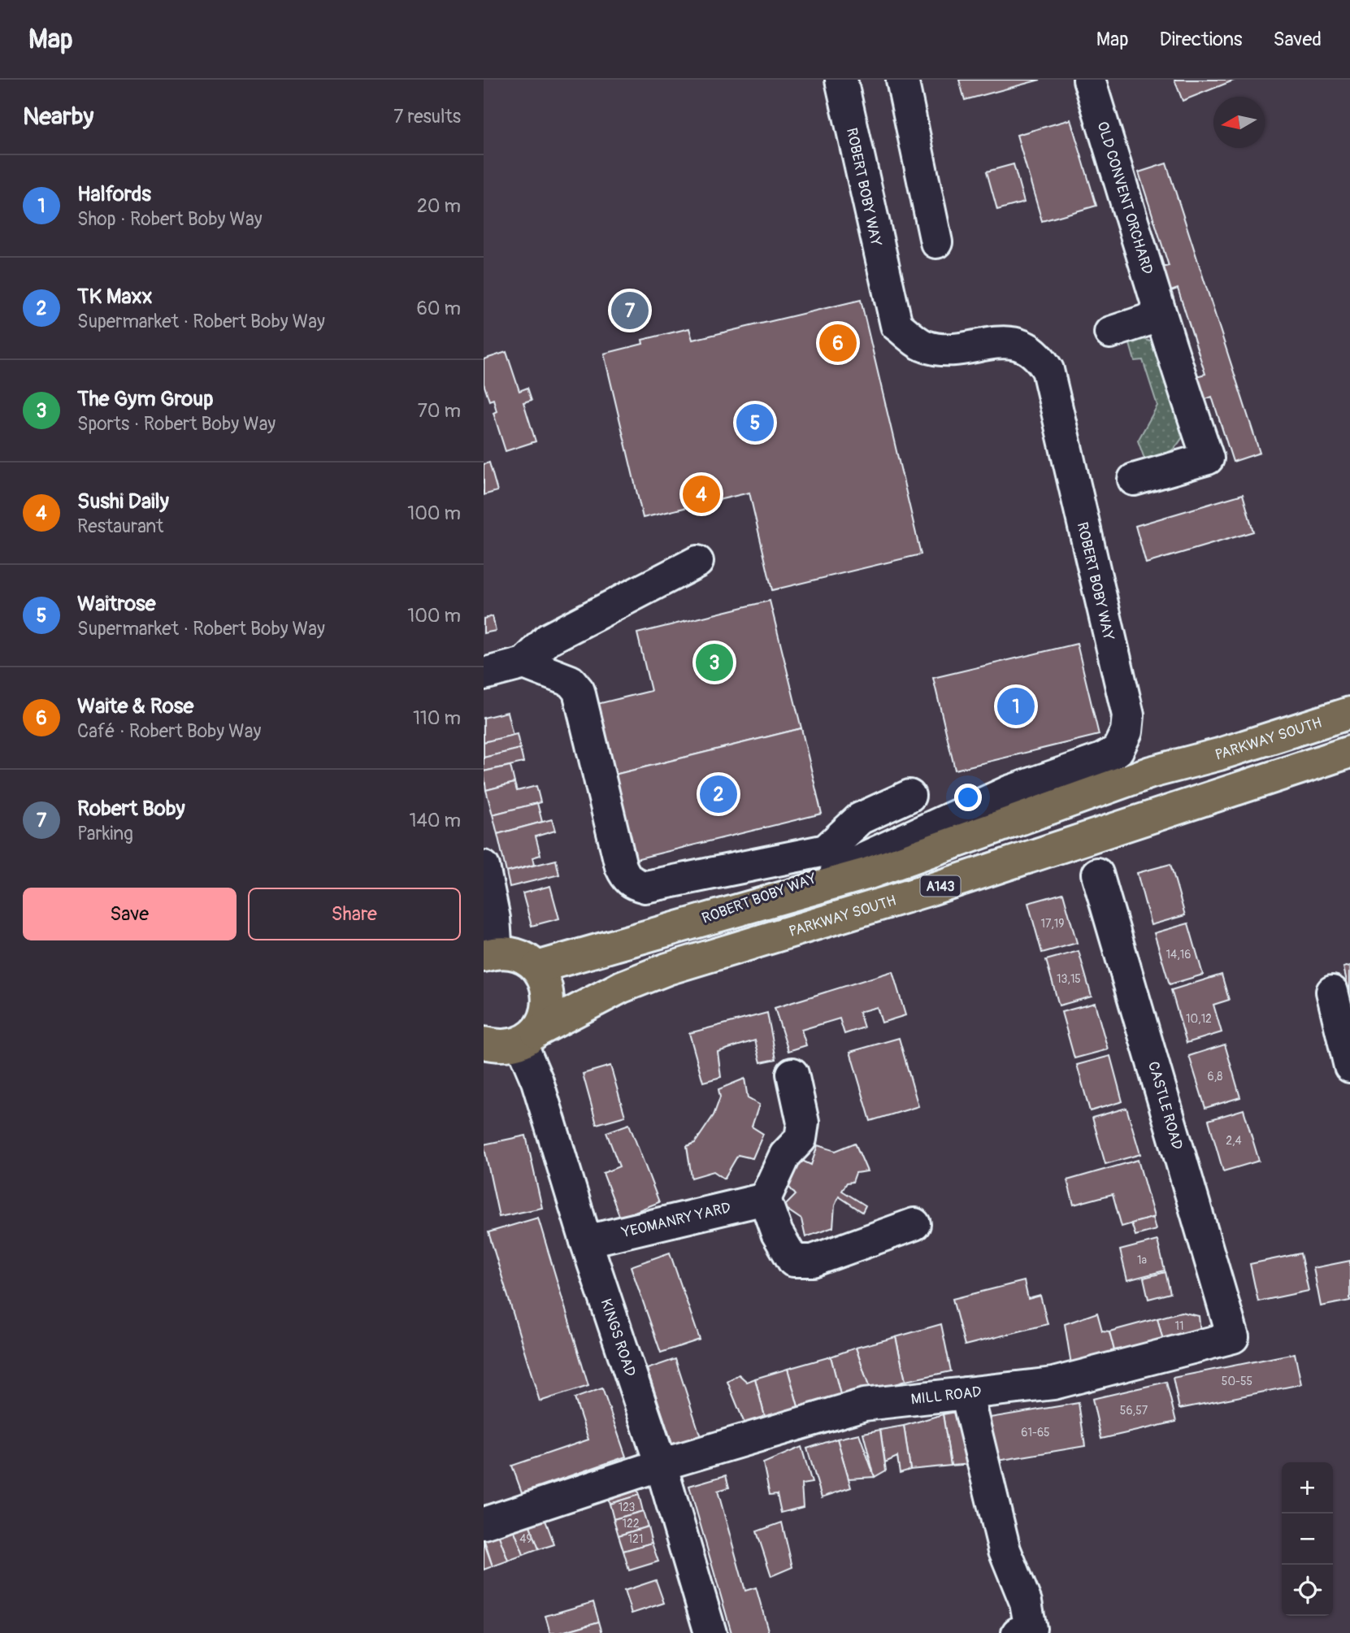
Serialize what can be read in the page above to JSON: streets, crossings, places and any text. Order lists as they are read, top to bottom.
{
  "streets": {
    "main road": ["PARKWAY SOUTH", "A143"],
    "street": [
      "ROBERT BOBY WAY",
      "OLD CONVENT ORCHARD",
      "CASTLE ROAD",
      "YEOMANRY YARD",
      "KINGS ROAD",
      "MILL ROAD"
    ]
  },
  "crossings": [
    ["ROBERT BOBY WAY", "PARKWAY SOUTH"],
    ["PARKWAY SOUTH", "KINGS ROAD"],
    ["CASTLE ROAD", "MILL ROAD"],
    ["YEOMANRY YARD", "KINGS ROAD"],
    ["KINGS ROAD", "MILL ROAD"]
  ],
  "house_numbers": [
    "17,19",
    "14,16",
    "13,15",
    "10,12",
    "6,8",
    "2,4",
    "1a",
    "11",
    "50-55",
    "56,57",
    "61-65",
    "123",
    "122",
    "49",
    "121"
  ],
  "north": "left",
  "page": {
    "header": "Map",
    "nav": ["Map", "Directions", "Saved"],
    "heading": ["Nearby", "7 results"],
    "list": [
      {
        "mark": "1",
        "name": "Halfords",
        "note": "Shop · Robert Boby Way",
        "value": "20 m"
      },
      {
        "mark": "2",
        "name": "TK Maxx",
        "note": "Supermarket · Robert Boby Way",
        "value": "60 m"
      },
      {
        "mark": "3",
        "name": "The Gym Group",
        "note": "Sports · Robert Boby Way",
        "value": "70 m"
      },
      {
        "mark": "4",
        "name": "Sushi Daily",
        "note": "Restaurant",
        "value": "100 m"
      },
      {
        "mark": "5",
        "name": "Waitrose",
        "note": "Supermarket · Robert Boby Way",
        "value": "100 m"
      },
      {
        "mark": "6",
        "name": "Waite & Rose",
        "note": "Café · Robert Boby Way",
        "value": "110 m"
      },
      {
        "mark": "7",
        "name": "Robert Boby",
        "note": "Parking",
        "value": "140 m"
      }
    ],
    "pins": [
      "7",
      "6",
      "5",
      "4",
      "3",
      "1",
      "2"
    ],
    "buttons": ["Save", "Share"],
    "map_buttons": ["+", "−"]
  }
}
